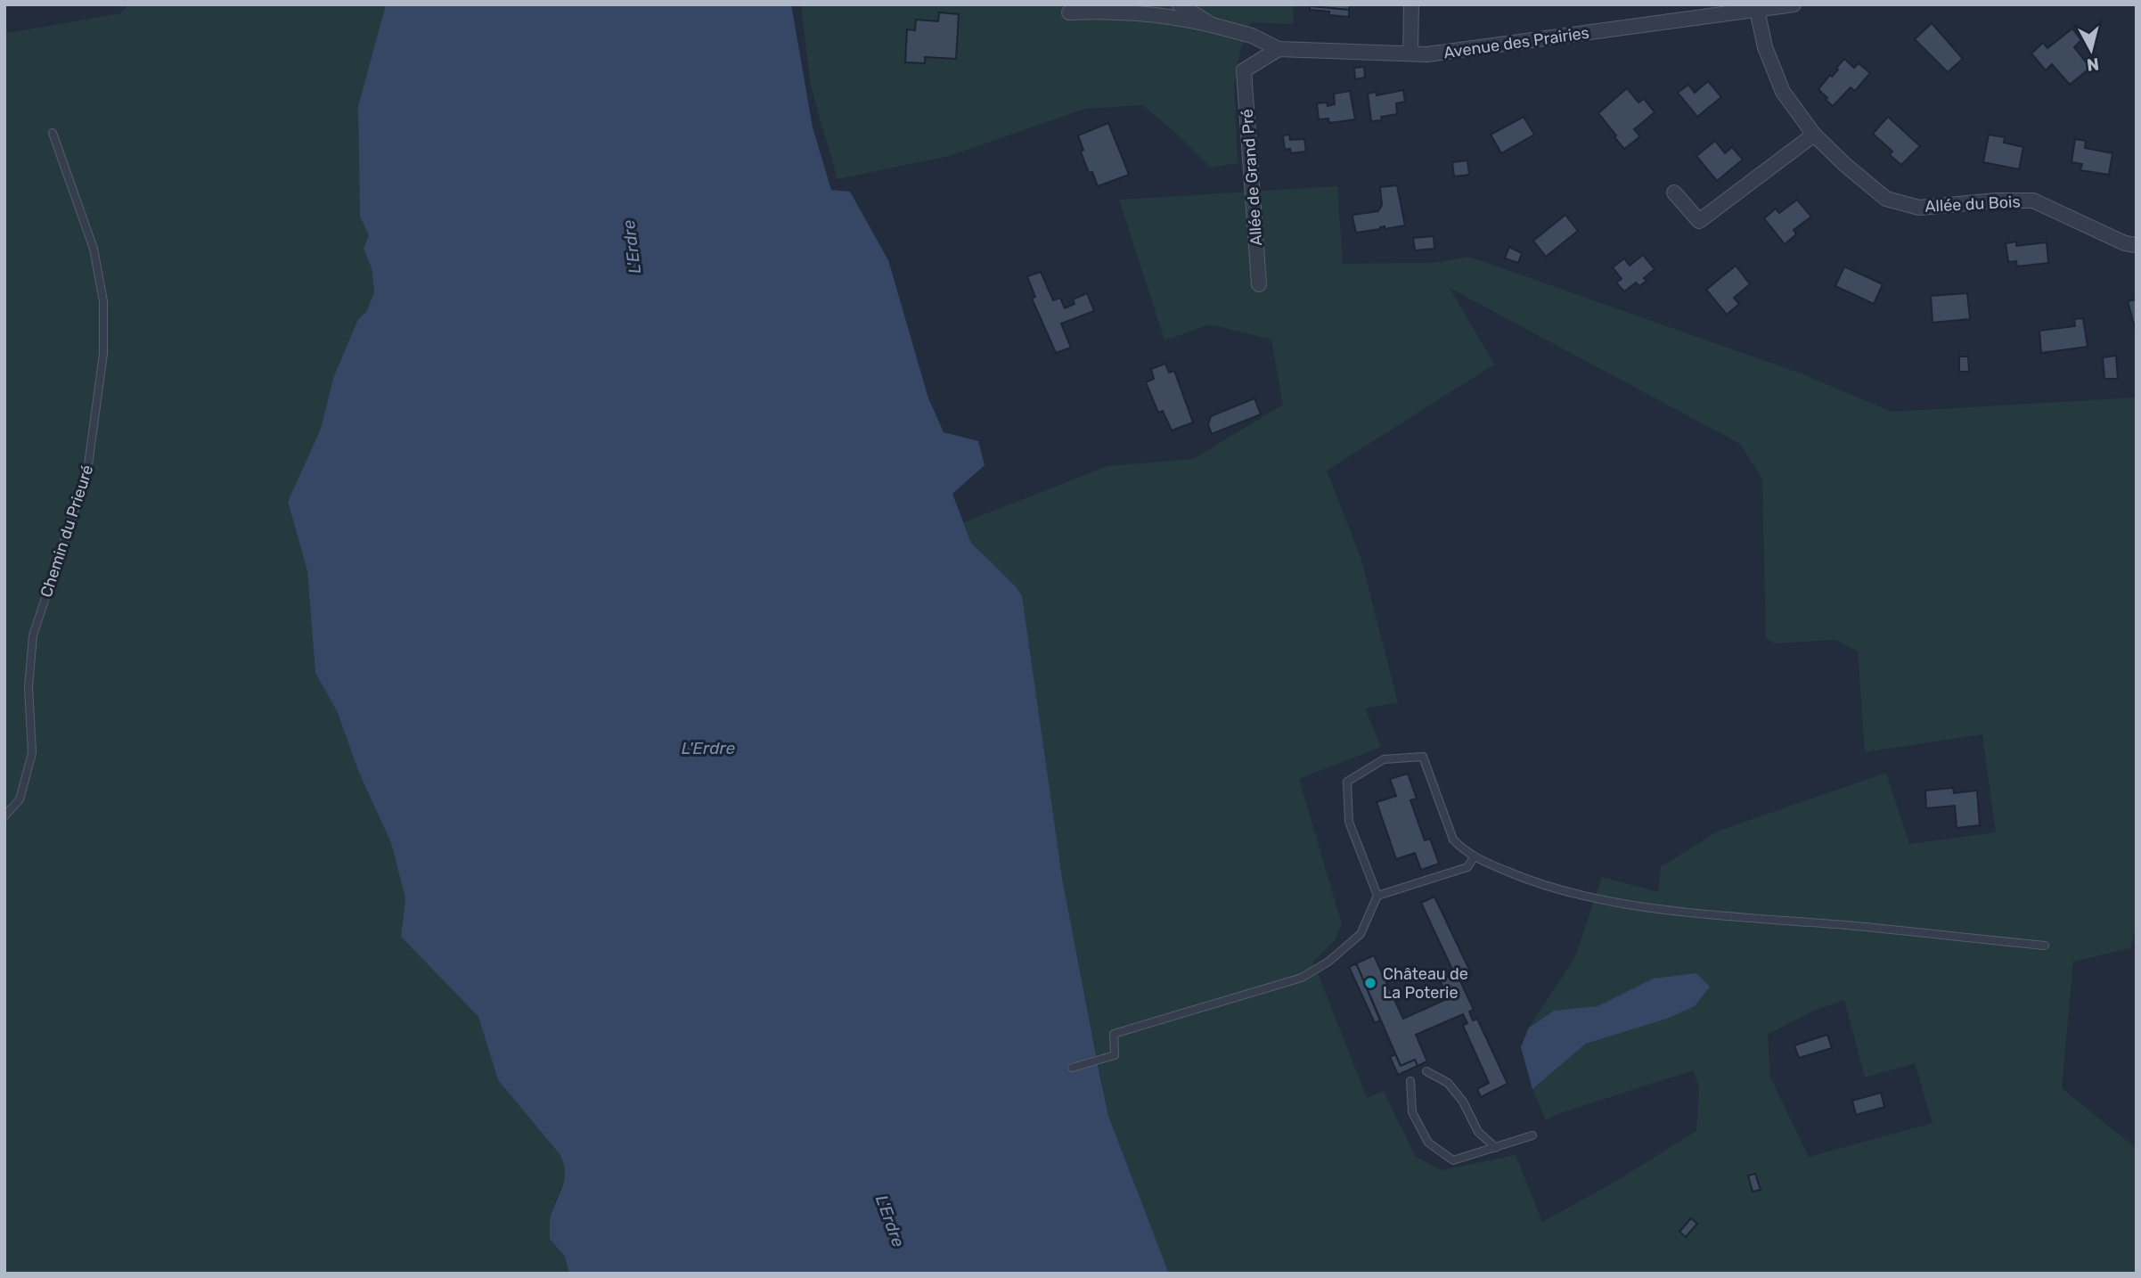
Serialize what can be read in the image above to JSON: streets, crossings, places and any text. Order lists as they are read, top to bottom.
{
  "streets": {
    "street": ["Avenue des Prairies", "Allée de Grand Pré", "Allée du Bois"],
    "lane": ["Chemin du Prieuré"]
  },
  "crossings": [
    ["Avenue des Prairies", "Allée de Grand Pré"],
    ["Avenue des Prairies", "Allée du Bois"]
  ],
  "water": ["L'Erdre"],
  "places": ["Château de La Poterie"],
  "north": "bottom"
}
